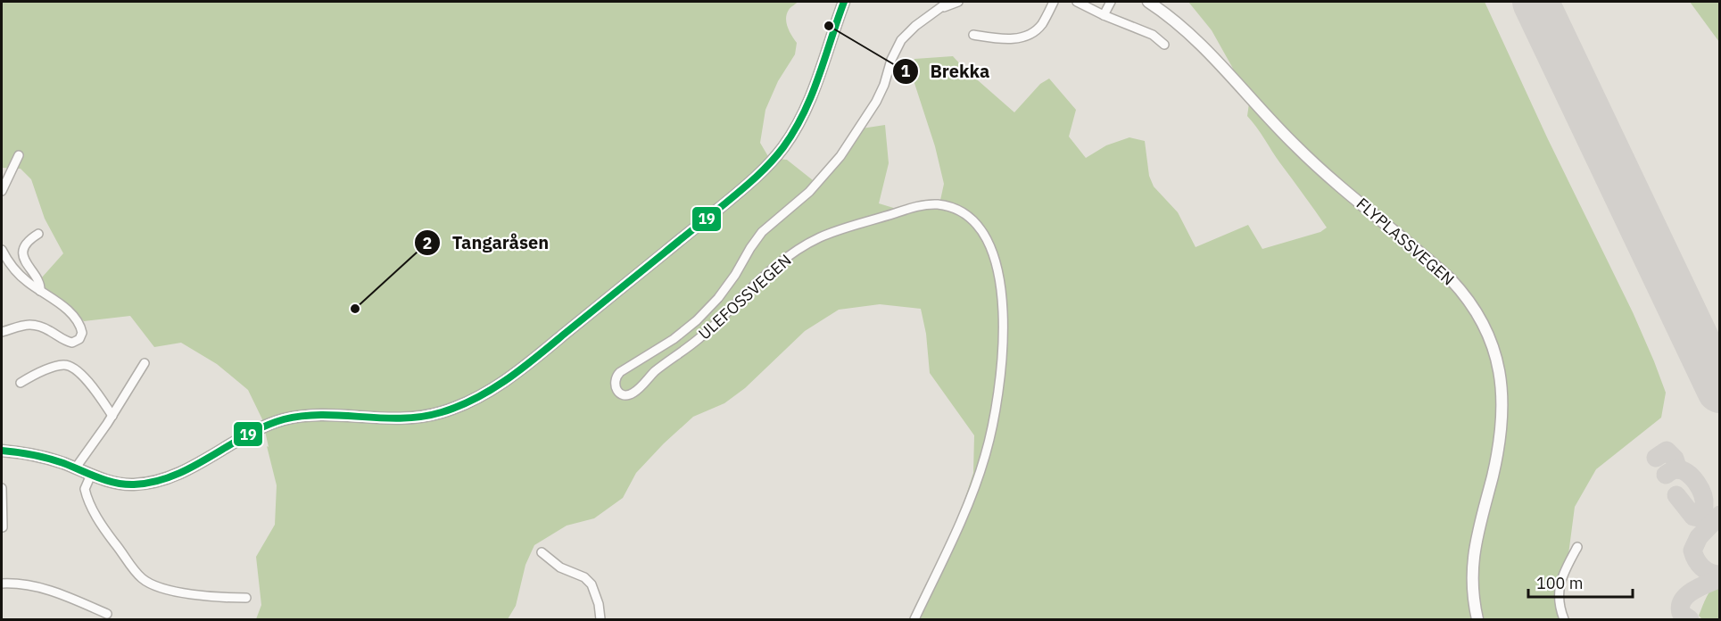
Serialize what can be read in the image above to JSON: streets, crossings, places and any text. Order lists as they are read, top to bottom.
{
  "streets": {
    "main road": ["FLYPLASSVEGEN"],
    "street": ["ULEFOSSVEGEN"]
  },
  "places": ["Brekka", "Tangaråsen"],
  "lines": ["transit line 19"],
  "scale_bar": "100 m"
}
